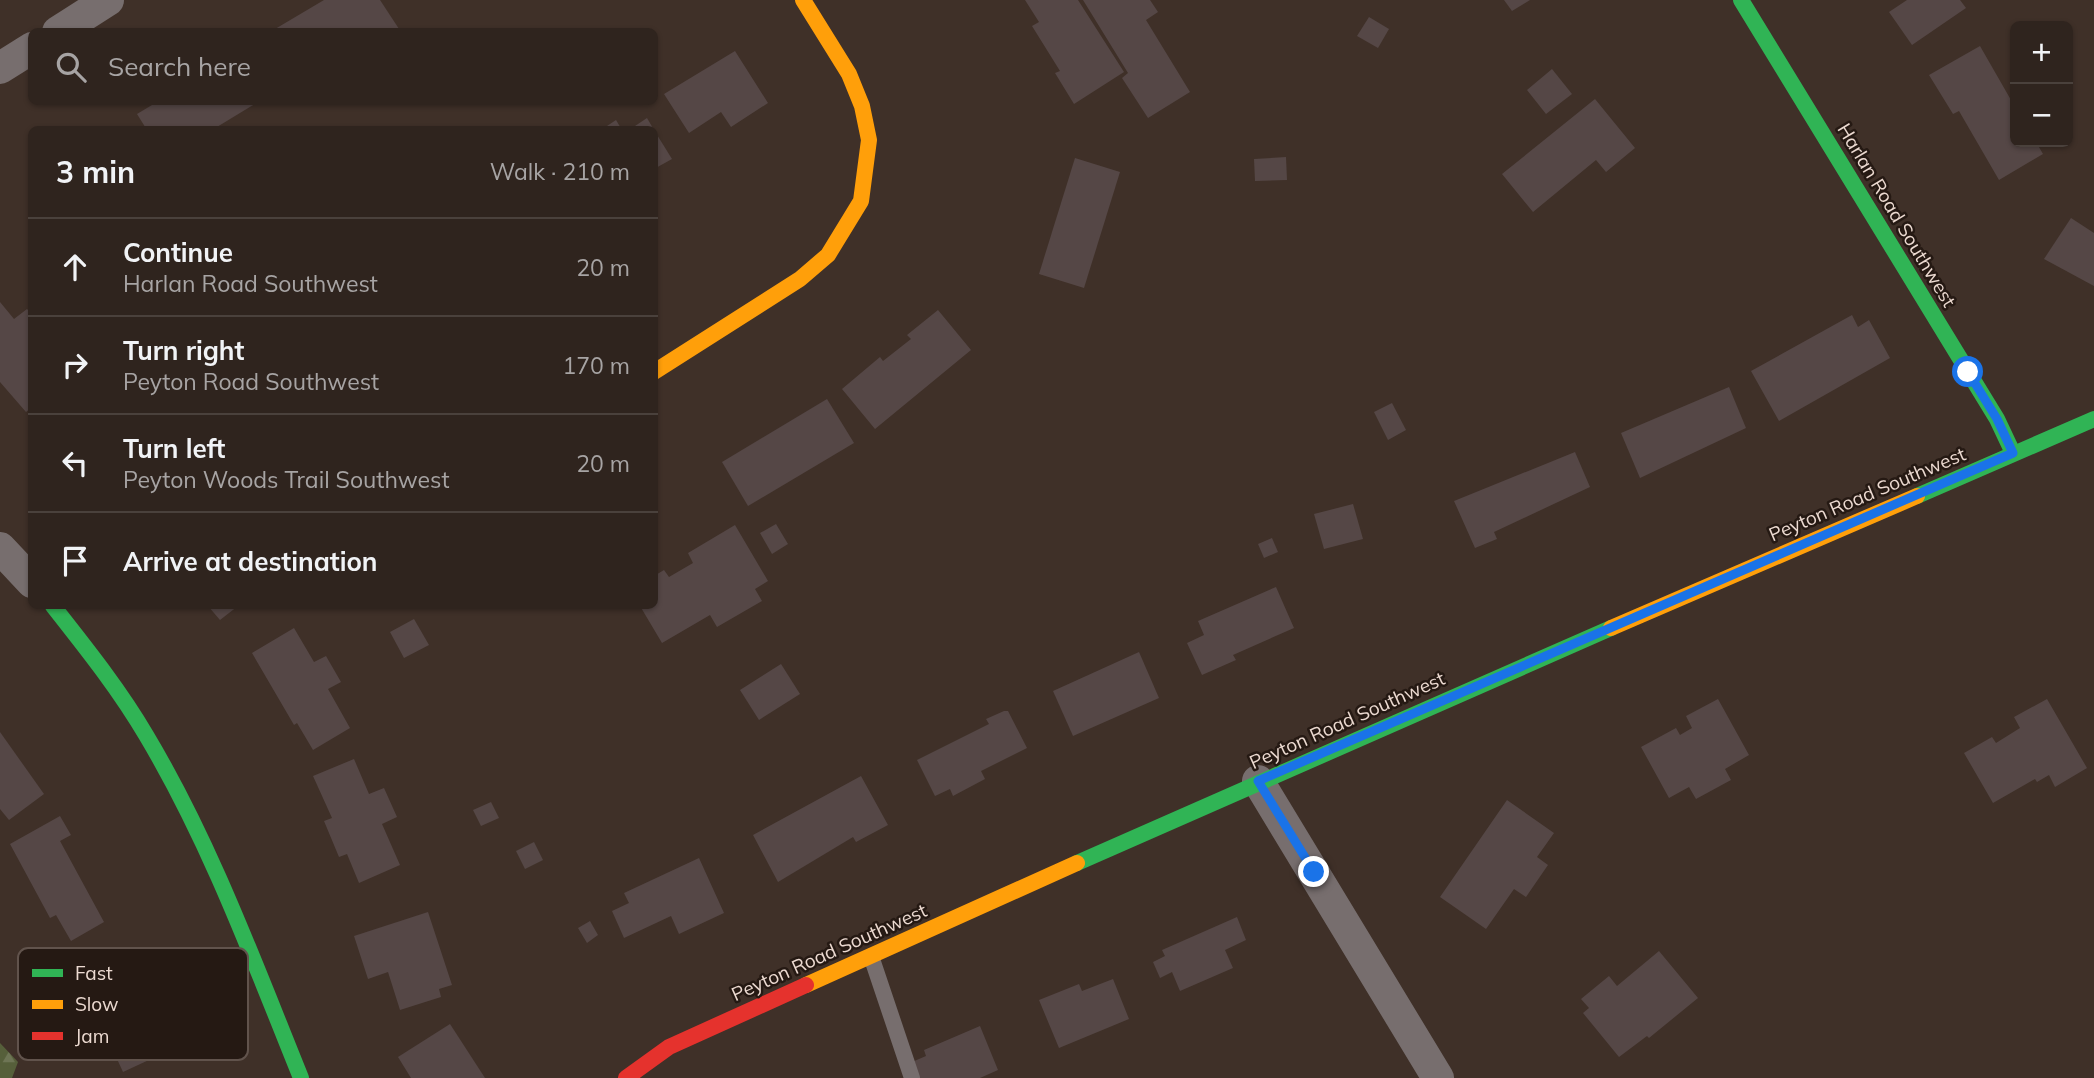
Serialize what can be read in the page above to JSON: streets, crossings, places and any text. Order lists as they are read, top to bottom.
{
  "streets": {
    "street": ["Harlan Road Southwest", "Peyton Road Southwest"]
  },
  "crossings": [
    ["Harlan Road Southwest", "Peyton Road Southwest"]
  ],
  "legend": ["Fast", "Slow", "Jam"],
  "page": {
    "map_buttons": ["+", "−"],
    "search": "Search here",
    "heading": ["3 min", "Walk · 210 m"],
    "list": [
      ["Continue", "Harlan Road Southwest", "20 m"],
      ["Turn right", "Peyton Road Southwest", "170 m"],
      ["Turn left", "Peyton Woods Trail Southwest", "20 m"],
      "Arrive at destination"
    ]
  }
}
